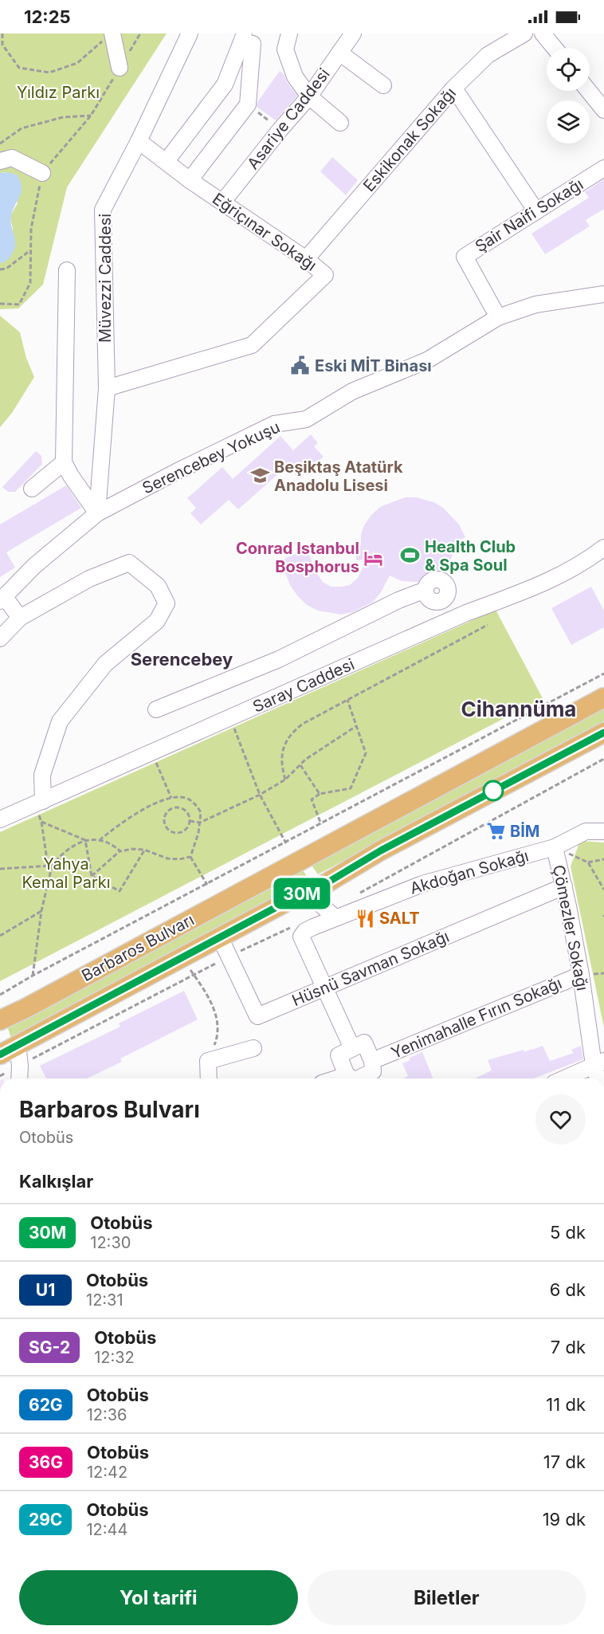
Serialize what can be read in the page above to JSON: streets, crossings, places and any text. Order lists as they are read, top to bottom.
{
  "streets": {
    "main road": ["Barbaros Bulvarı"],
    "street": [
      "Asariye Caddesi",
      "Eskikonak Sokağı",
      "Şair Naifi Sokağı",
      "Eğriçınar Sokağı",
      "Müvezzi Caddesi",
      "Serencebey Yokuşu",
      "Saray Caddesi",
      "Akdoğan Sokağı",
      "Çömezler Sokağı",
      "Hüsnü Savman Sokağı",
      "Yenimahalle Fırın Sokağı"
    ]
  },
  "crossings": [
    ["Asariye Caddesi", "Eğriçınar Sokağı"],
    ["Eskikonak Sokağı", "Eğriçınar Sokağı"],
    ["Şair Naifi Sokağı", "Serencebey Yokuşu"],
    ["Eğriçınar Sokağı", "Müvezzi Caddesi"],
    ["Müvezzi Caddesi", "Serencebey Yokuşu"],
    ["Akdoğan Sokağı", "Çömezler Sokağı"],
    ["Akdoğan Sokağı", "Hüsnü Savman Sokağı"],
    ["Çömezler Sokağı", "Hüsnü Savman Sokağı"],
    ["Çömezler Sokağı", "Yenimahalle Fırın Sokağı"],
    ["Barbaros Bulvarı", "Hüsnü Savman Sokağı"]
  ],
  "districts": ["Serencebey", "Cihannüma"],
  "parks": ["Yıldız Parkı", "Yahya Kemal Parkı"],
  "places": {
    "public building": ["Eski MİT Binası"],
    "school or university": ["Beşiktaş Atatürk Anadolu Lisesi"],
    "sports": ["Health Club & Spa Soul"],
    "hotel": ["Conrad Istanbul Bosphorus"],
    "supermarket": ["BİM"],
    "restaurant": ["SALT"]
  },
  "lines": ["bus line 30M"],
  "page": {
    "status": "12:25",
    "on_map": "30M",
    "heading": [
      ["Barbaros Bulvarı", "Otobüs"],
      "Kalkışlar"
    ],
    "list": [
      {
        "mark": "30M",
        "name": "Otobüs",
        "note": "12:30",
        "value": "5 dk"
      },
      {
        "mark": "U1",
        "name": "Otobüs",
        "note": "12:31",
        "value": "6 dk"
      },
      {
        "mark": "SG-2",
        "name": "Otobüs",
        "note": "12:32",
        "value": "7 dk"
      },
      {
        "mark": "62G",
        "name": "Otobüs",
        "note": "12:36",
        "value": "11 dk"
      },
      {
        "mark": "36G",
        "name": "Otobüs",
        "note": "12:42",
        "value": "17 dk"
      },
      {
        "mark": "29C",
        "name": "Otobüs",
        "note": "12:44",
        "value": "19 dk"
      }
    ],
    "buttons": ["Yol tarifi", "Biletler"]
  }
}
